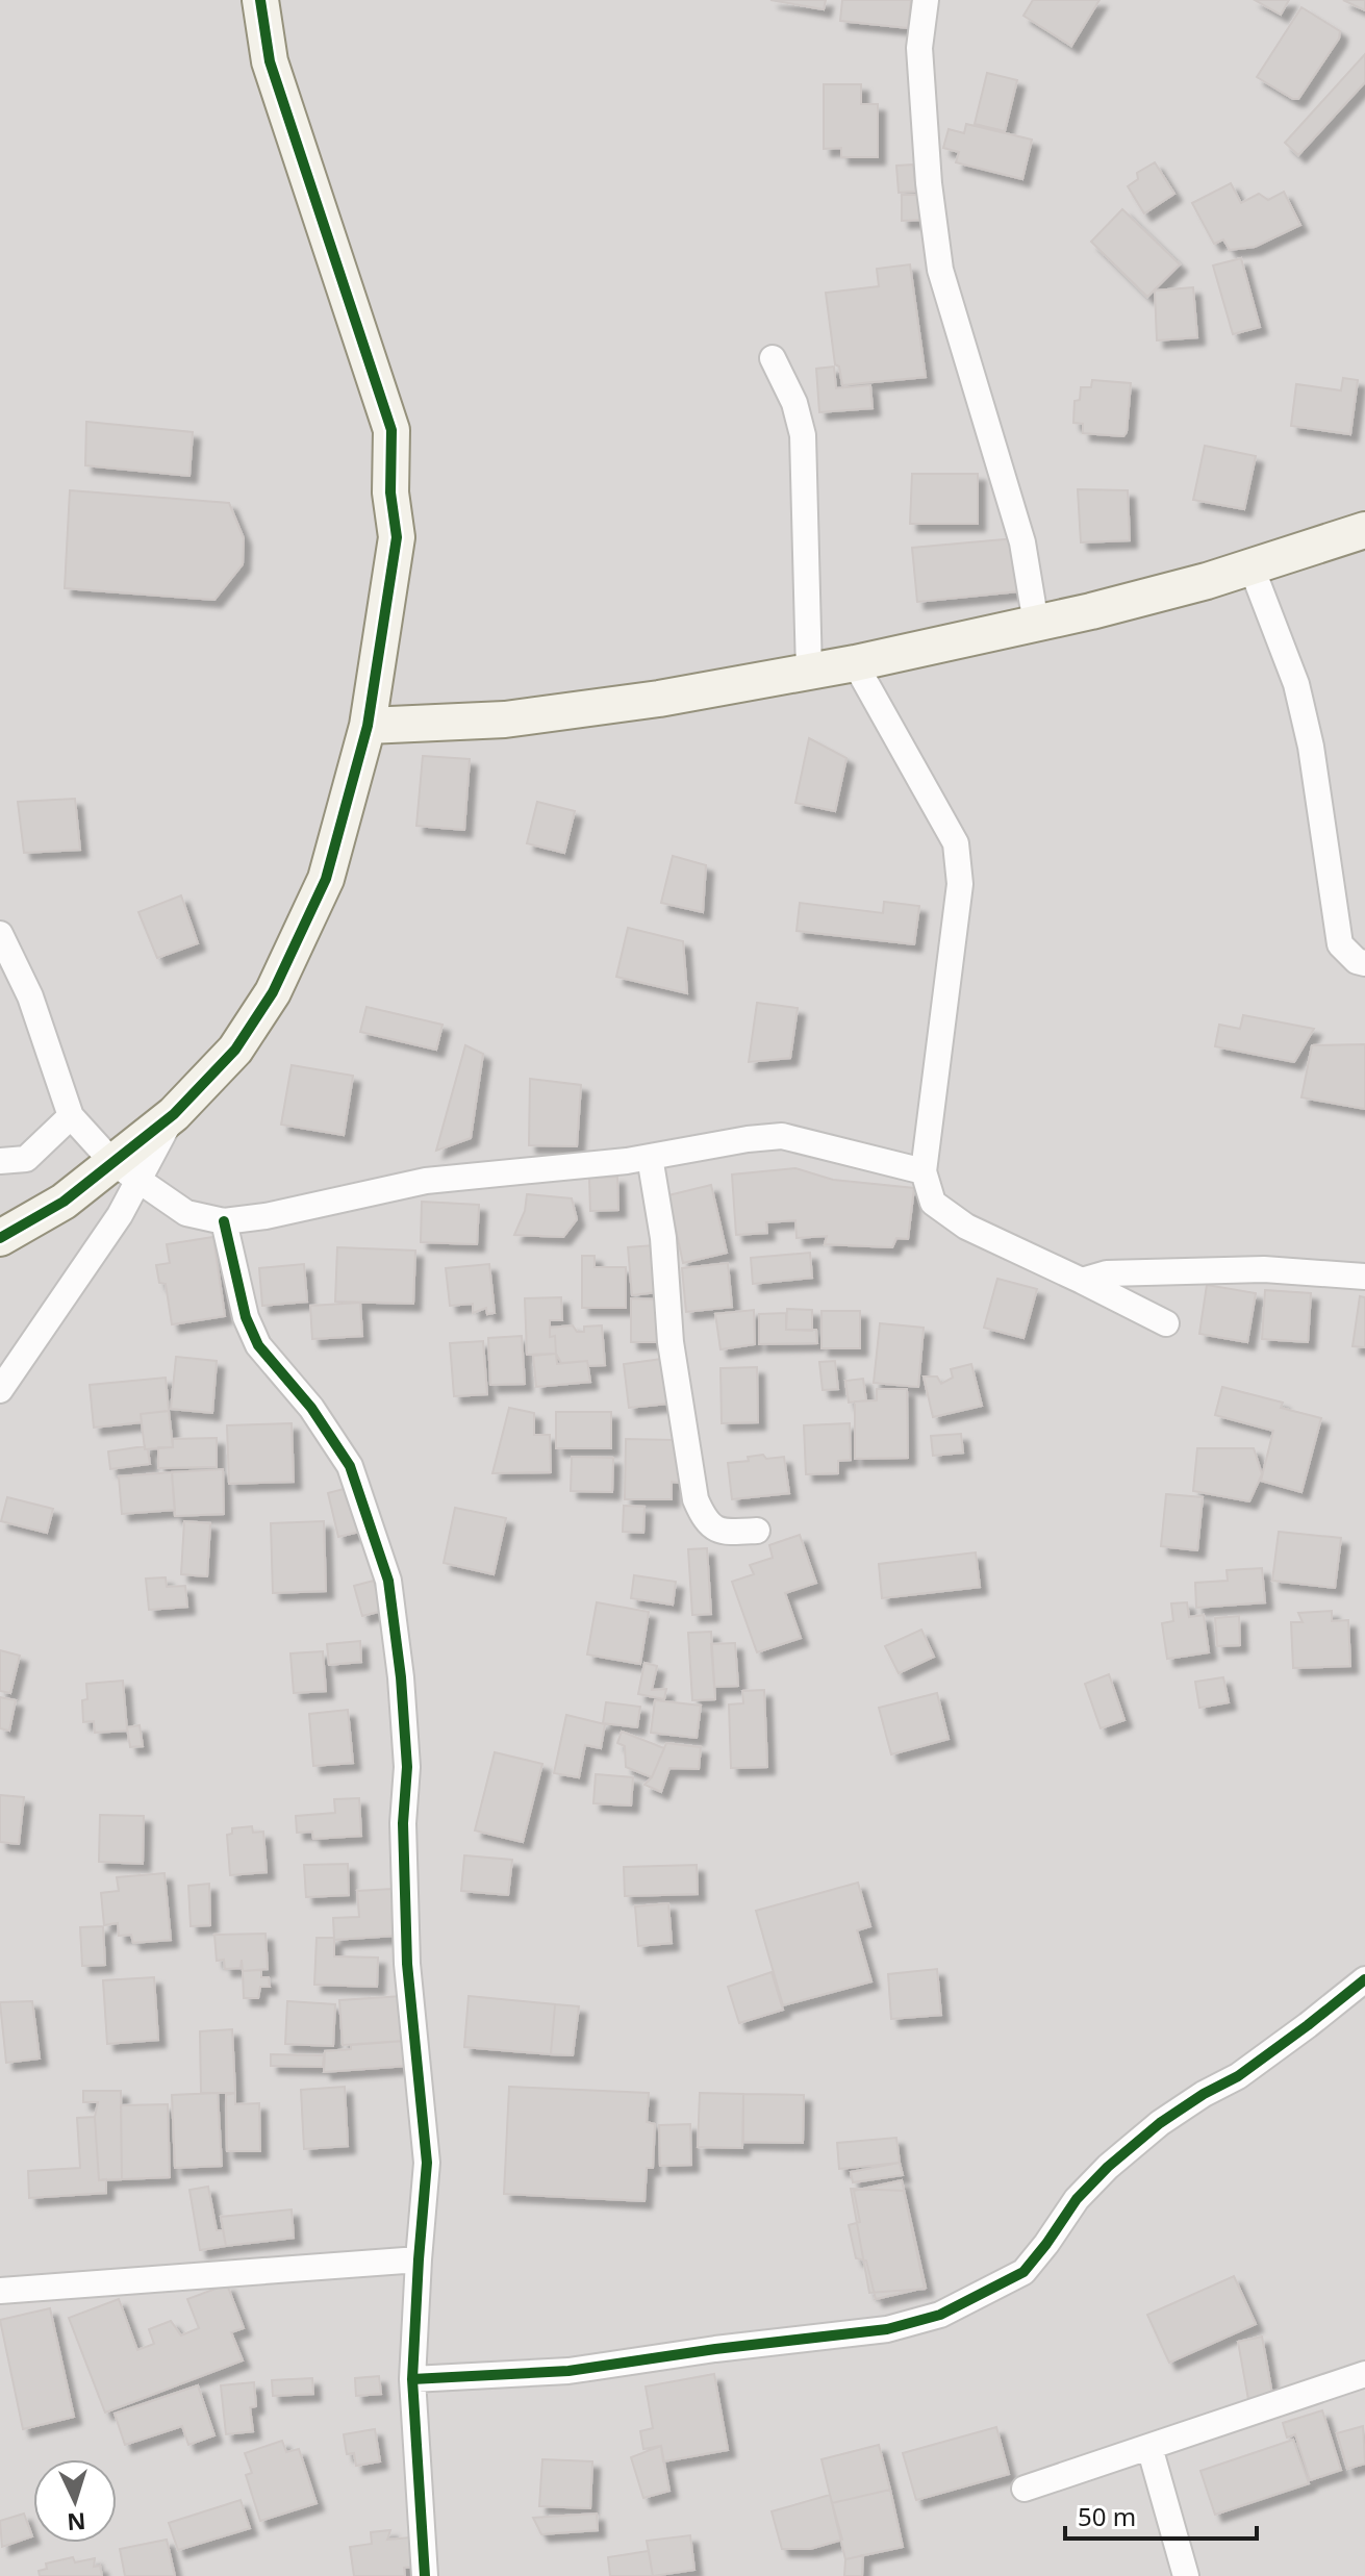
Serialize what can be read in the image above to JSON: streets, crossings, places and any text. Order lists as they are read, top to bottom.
{
  "scale_bar": "50 m",
  "north": "bottom"
}
